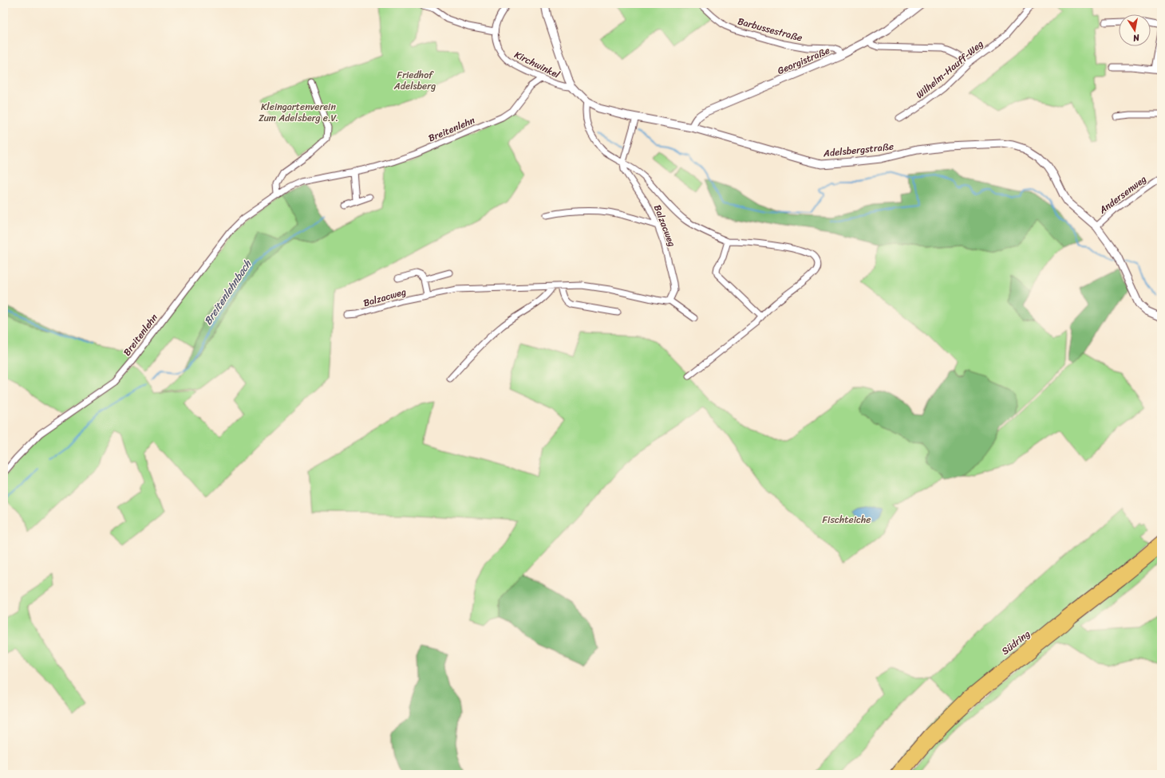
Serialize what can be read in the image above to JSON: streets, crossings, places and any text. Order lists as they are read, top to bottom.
{
  "streets": {
    "main road": ["Südring"],
    "street": [
      "Barbussestraße",
      "Georgistraße",
      "Kirchwinkel",
      "Wilhelm-Hauff-Weg",
      "Breitenlehn",
      "Adelsbergstraße",
      "Andersenweg",
      "Balzacweg"
    ]
  },
  "crossings": [
    ["Barbussestraße", "Georgistraße"],
    ["Georgistraße", "Adelsbergstraße"],
    ["Kirchwinkel", "Breitenlehn"],
    ["Kirchwinkel", "Adelsbergstraße"],
    ["Adelsbergstraße", "Andersenweg"]
  ],
  "water": ["Breitenlehnbach"],
  "parks": ["Friedhof Adelsberg", "Kleingartenverein Zum Adelsberg e.V.", "Fischteiche"],
  "north": "bottom"
}
